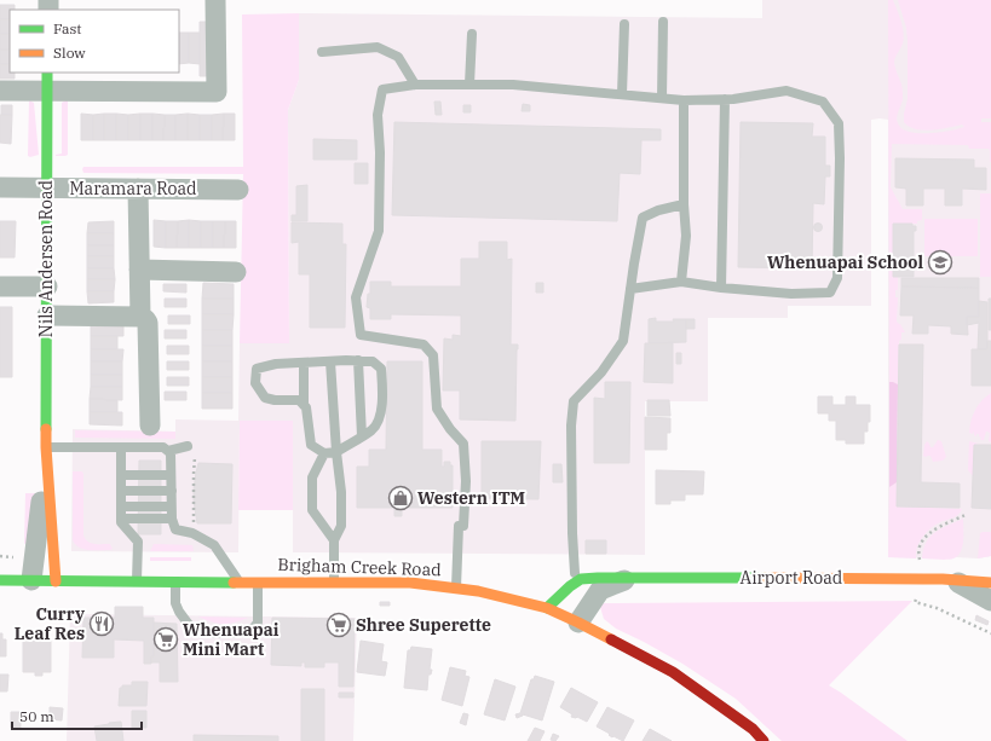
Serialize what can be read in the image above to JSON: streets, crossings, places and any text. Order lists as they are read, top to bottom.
{
  "streets": {
    "street": [
      "Maramara Road",
      "Nils Andersen Road",
      "Brigham Creek Road",
      "Airport Road"
    ]
  },
  "crossings": [
    ["Maramara Road", "Nils Andersen Road"],
    ["Nils Andersen Road", "Brigham Creek Road"],
    ["Brigham Creek Road", "Airport Road"]
  ],
  "places": {
    "school or university": ["Whenuapai School"],
    "shop": ["Western ITM"],
    "restaurant": ["Curry Leaf Res"],
    "supermarket": ["Shree Superette", "Whenuapai Mini Mart"]
  },
  "legend": ["Fast", "Slow"],
  "scale_bar": "50 m"
}
